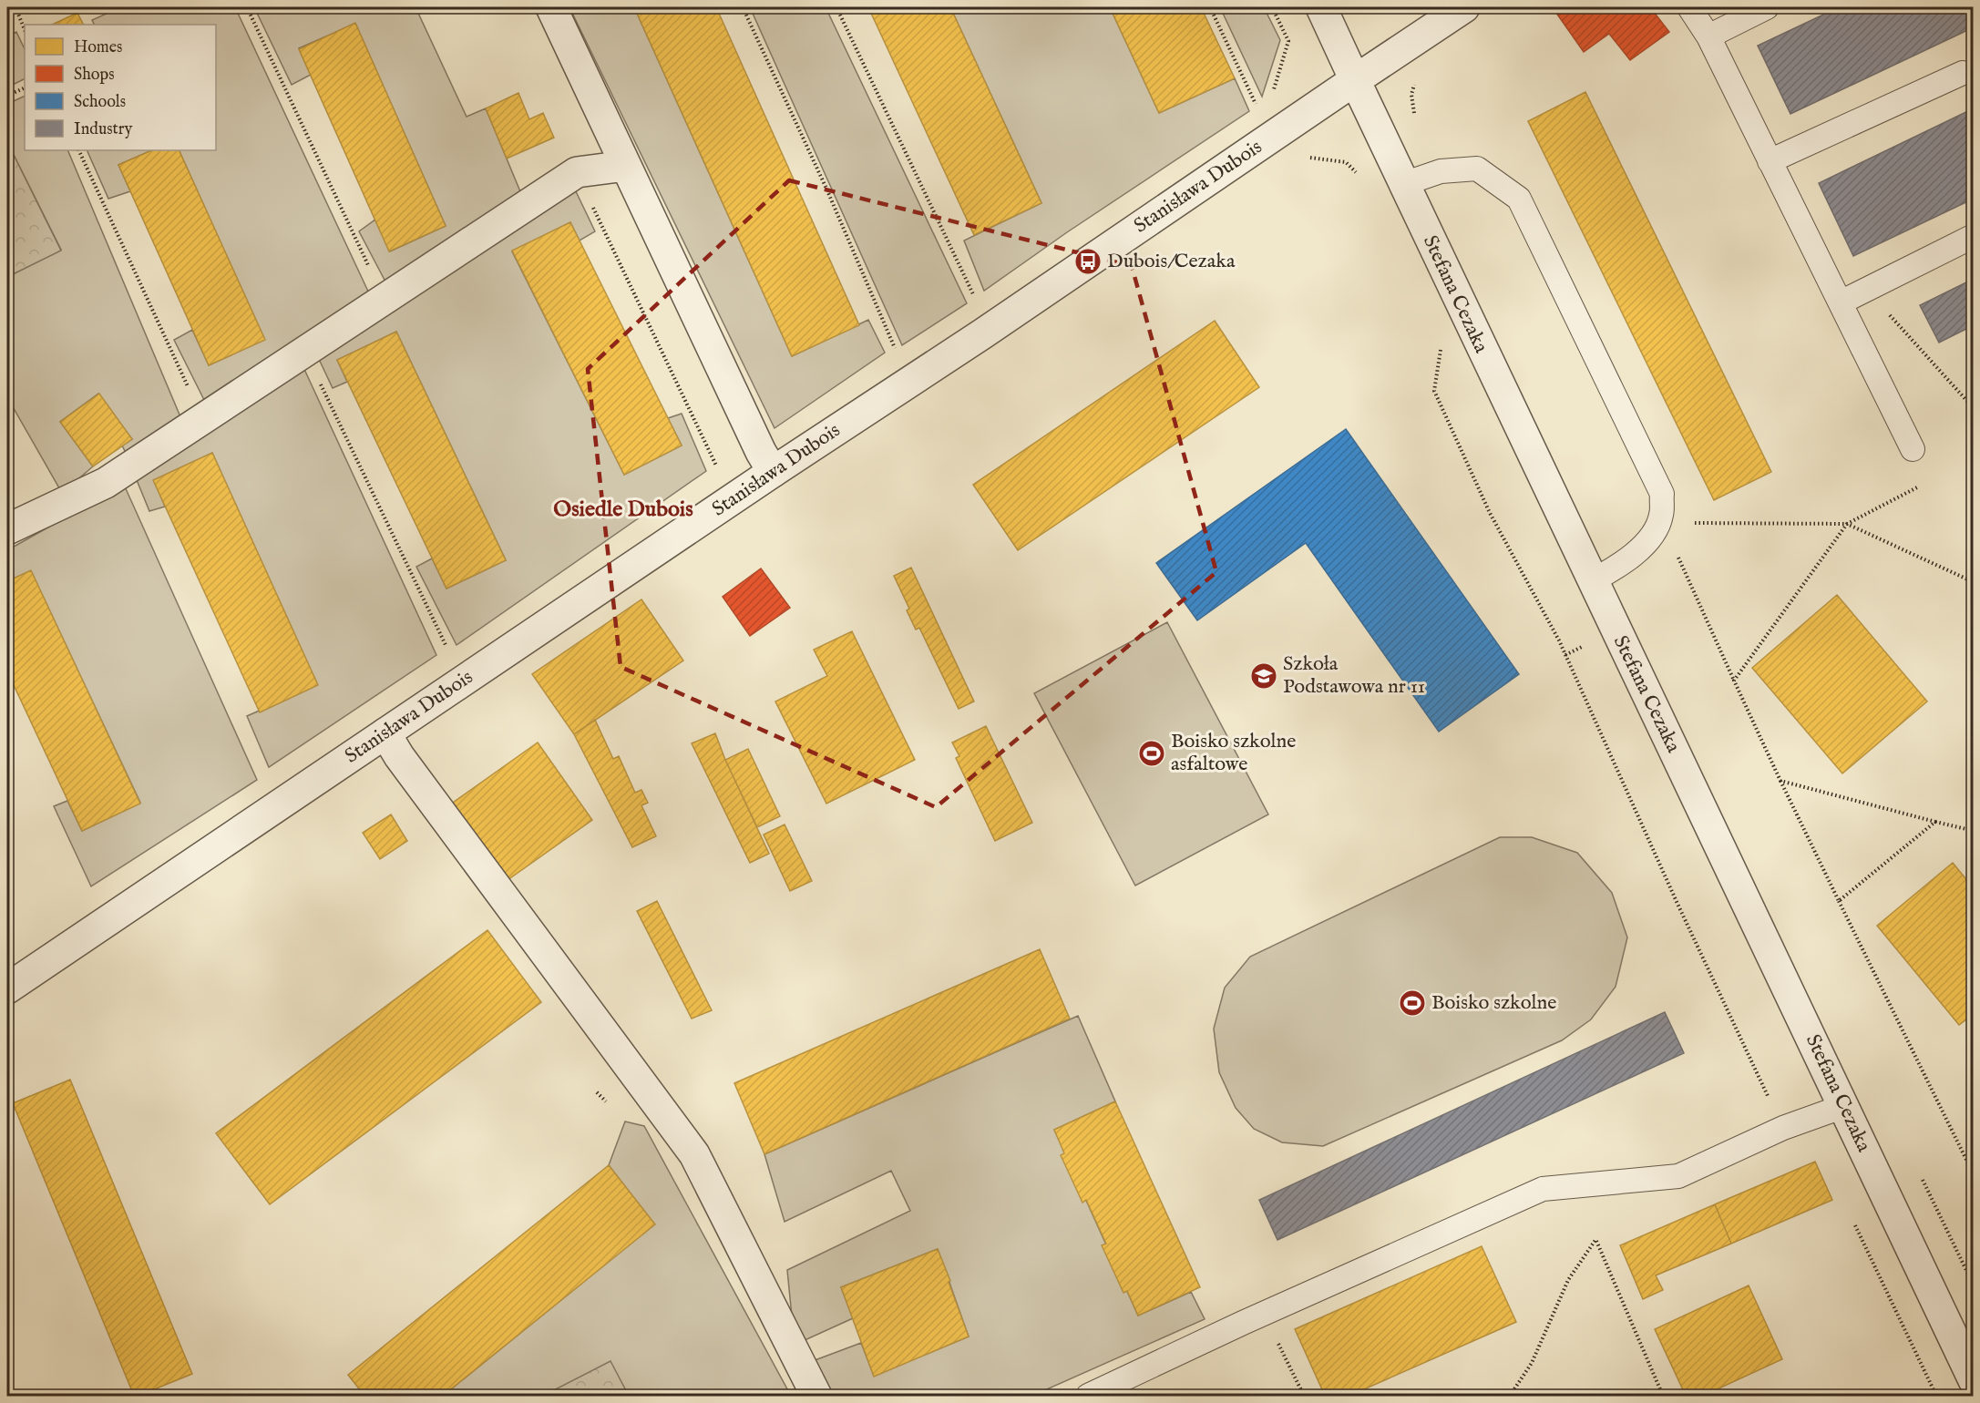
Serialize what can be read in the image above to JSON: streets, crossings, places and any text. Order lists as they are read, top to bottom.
{
  "streets": {
    "street": ["Stanisława Dubois", "Stefana Cezaka"]
  },
  "crossings": [
    ["Stanisława Dubois", "Stefana Cezaka"]
  ],
  "districts": ["Osiedle Dubois"],
  "places": {
    "bus stop": ["Dubois/Cezaka"],
    "school or university": ["Szkoła Podstawowa nr 11"],
    "sports": ["Boisko szkolne asfaltowe", "Boisko szkolne"]
  },
  "legend": [
    "Homes",
    "Shops",
    "Schools",
    "Industry"
  ]
}
